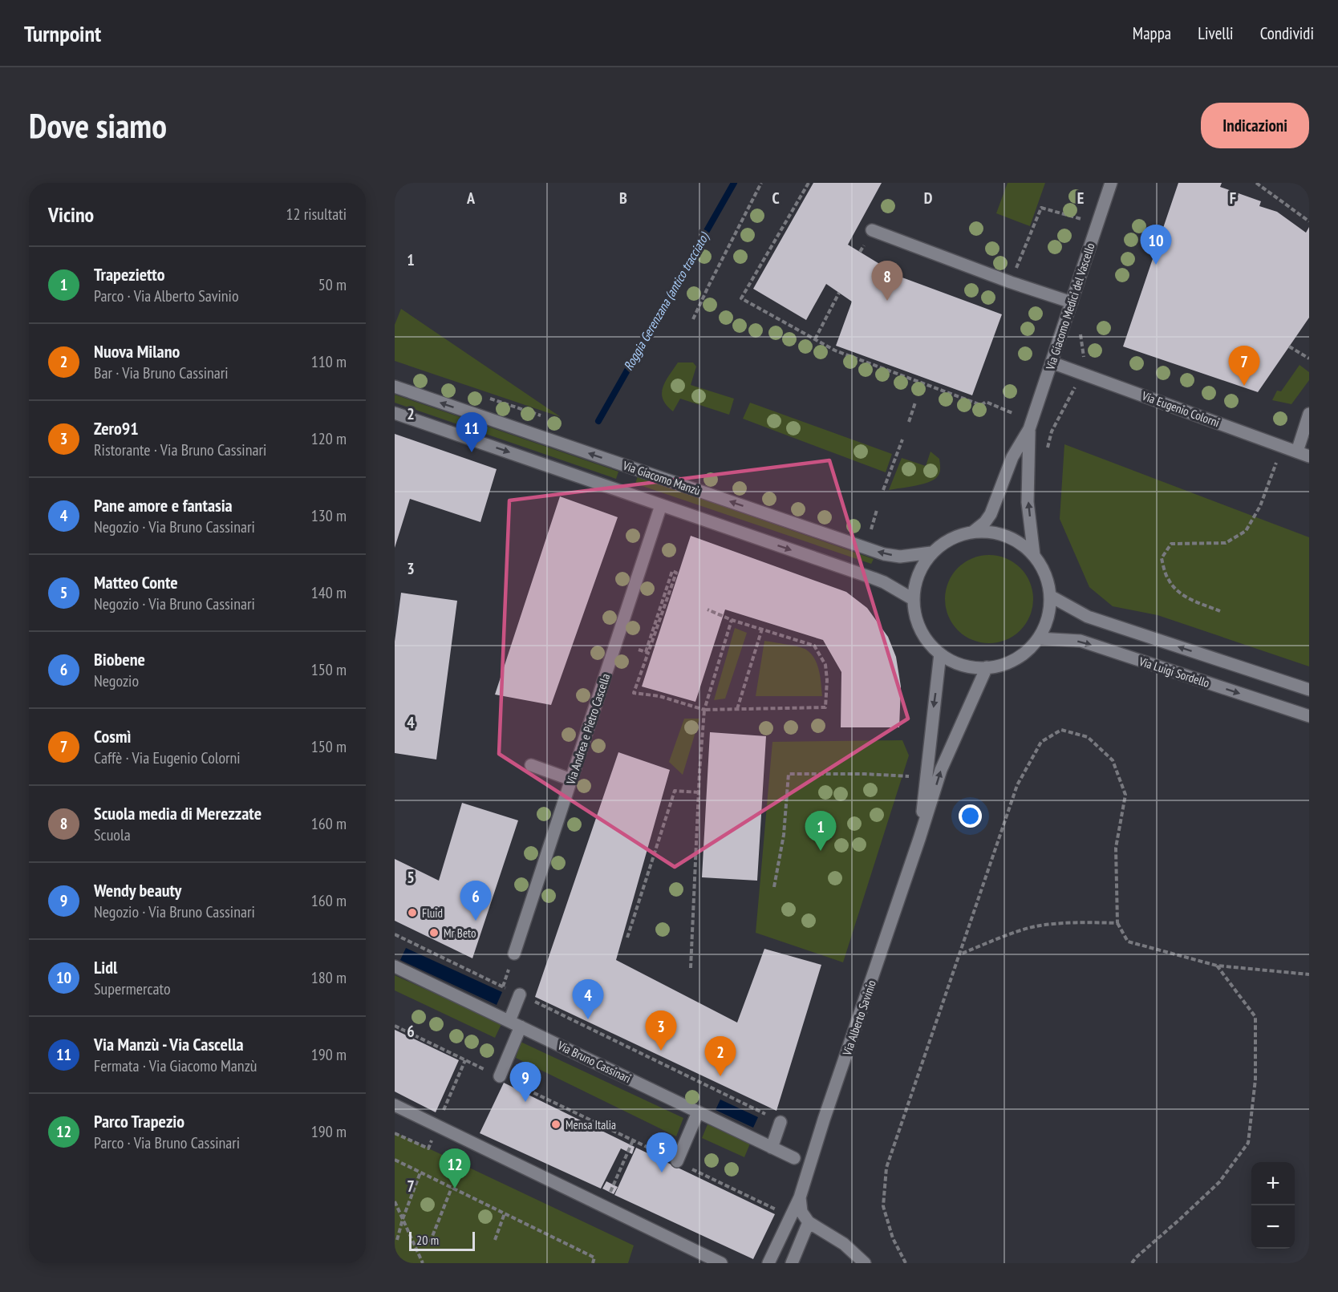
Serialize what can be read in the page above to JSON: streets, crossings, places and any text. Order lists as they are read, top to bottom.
{
  "streets": {
    "street": [
      "Via Giacomo Medici del Vascello",
      "Via Eugenio Colorni",
      "Via Giacomo Manzù",
      "Via Luigi Sordello",
      "Via Andrea e Pietro Cascella",
      "Via Alberto Savinio",
      "Via Bruno Cassinari"
    ]
  },
  "crossings": [
    ["Via Giacomo Medici del Vascello", "Via Eugenio Colorni"],
    ["Via Giacomo Medici del Vascello", "Via Giacomo Manzù"],
    ["Via Giacomo Medici del Vascello", "Via Luigi Sordello"],
    ["Via Giacomo Medici del Vascello", "Via Alberto Savinio"],
    ["Via Giacomo Manzù", "Via Luigi Sordello"],
    ["Via Giacomo Manzù", "Via Alberto Savinio"],
    ["Via Luigi Sordello", "Via Alberto Savinio"]
  ],
  "water": ["Roggia Gerenzana (antico tracciato)"],
  "places": ["Fluid", "Mr Beto", "Mensa Italia"],
  "scale_bar": "20 m",
  "page": {
    "header": "Turnpoint",
    "nav": ["Mappa", "Livelli", "Condividi"],
    "buttons": "Indicazioni",
    "title": "Dove siamo",
    "heading": ["Vicino", "12 risultati"],
    "pins": [
      "10",
      "8",
      "7",
      "11",
      "1",
      "6",
      "4",
      "3",
      "2",
      "9",
      "5",
      "12"
    ],
    "list": [
      {
        "mark": "1",
        "name": "Trapezietto",
        "note": "Parco · Via Alberto Savinio",
        "value": "50 m"
      },
      {
        "mark": "2",
        "name": "Nuova Milano",
        "note": "Bar · Via Bruno Cassinari",
        "value": "110 m"
      },
      {
        "mark": "3",
        "name": "Zero91",
        "note": "Ristorante · Via Bruno Cassinari",
        "value": "120 m"
      },
      {
        "mark": "4",
        "name": "Pane amore e fantasia",
        "note": "Negozio · Via Bruno Cassinari",
        "value": "130 m"
      },
      {
        "mark": "5",
        "name": "Matteo Conte",
        "note": "Negozio · Via Bruno Cassinari",
        "value": "140 m"
      },
      {
        "mark": "6",
        "name": "Biobene",
        "note": "Negozio",
        "value": "150 m"
      },
      {
        "mark": "7",
        "name": "Cosmì",
        "note": "Caffè · Via Eugenio Colorni",
        "value": "150 m"
      },
      {
        "mark": "8",
        "name": "Scuola media di Merezzate",
        "note": "Scuola",
        "value": "160 m"
      },
      {
        "mark": "9",
        "name": "Wendy beauty",
        "note": "Negozio · Via Bruno Cassinari",
        "value": "160 m"
      },
      {
        "mark": "10",
        "name": "Lidl",
        "note": "Supermercato",
        "value": "180 m"
      },
      {
        "mark": "11",
        "name": "Via Manzù - Via Cascella",
        "note": "Fermata · Via Giacomo Manzù",
        "value": "190 m"
      },
      {
        "mark": "12",
        "name": "Parco Trapezio",
        "note": "Parco · Via Bruno Cassinari",
        "value": "190 m"
      }
    ],
    "map_buttons": ["+", "−"],
    "scale": "20 m"
  },
  "grid": {
    "columns": [
      "A",
      "B",
      "C",
      "D",
      "E",
      "F"
    ],
    "rows": [
      "1",
      "2",
      "3",
      "4",
      "5",
      "6",
      "7"
    ]
  }
}
